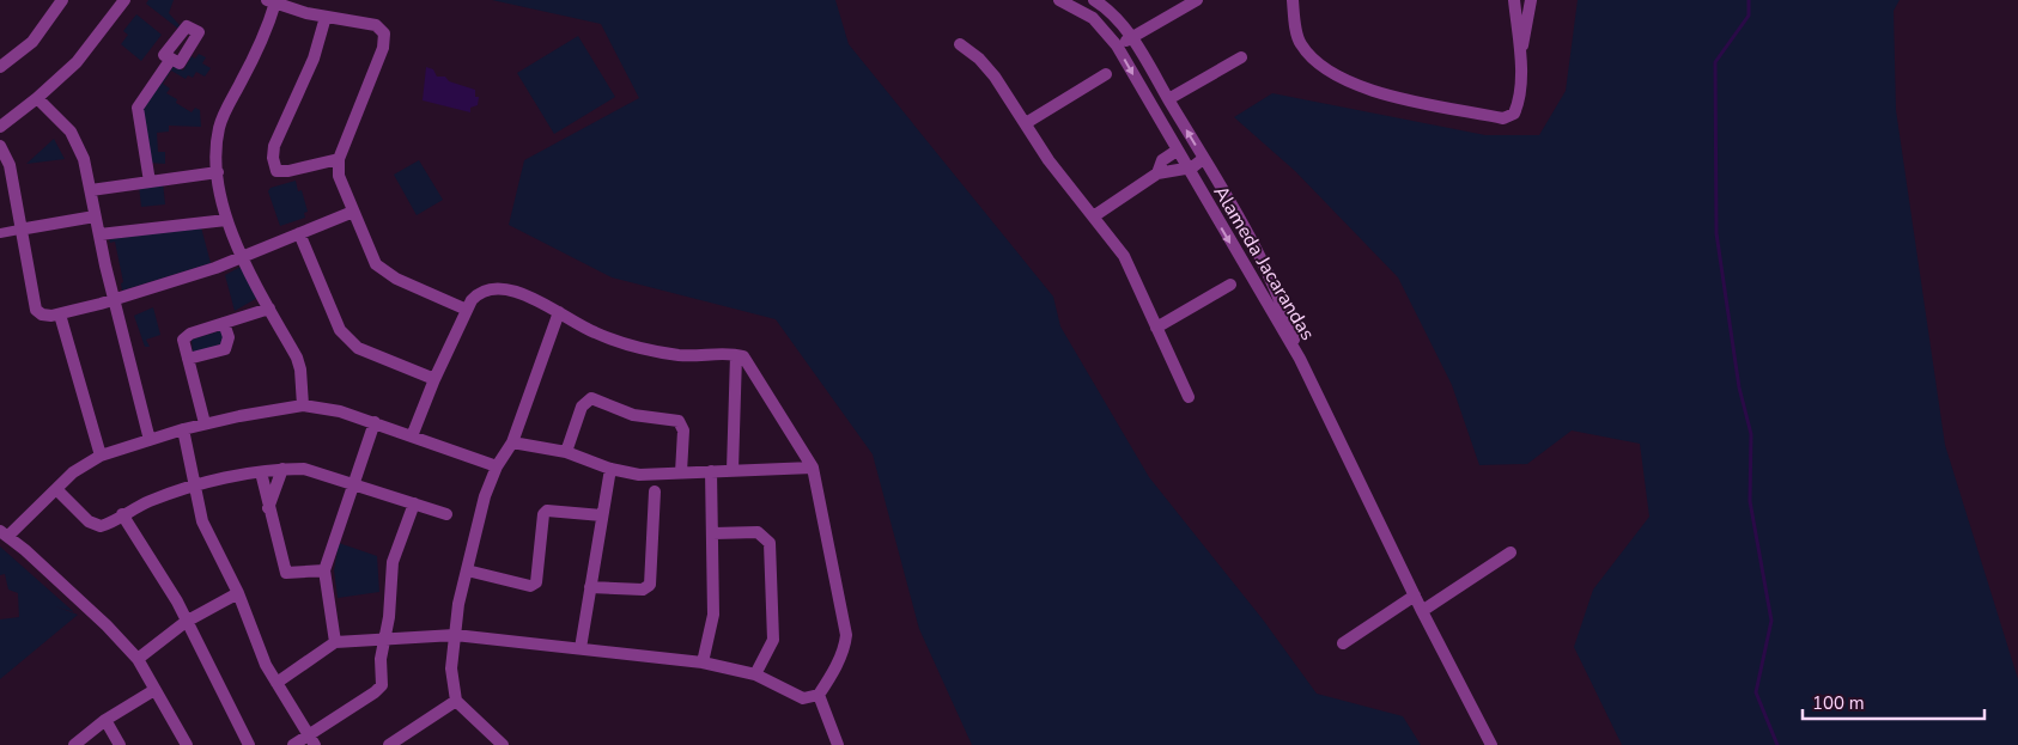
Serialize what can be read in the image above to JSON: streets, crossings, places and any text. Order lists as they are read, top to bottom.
{
  "streets": {
    "street": ["Alameda Jacarandas"]
  },
  "scale_bar": "100 m"
}
